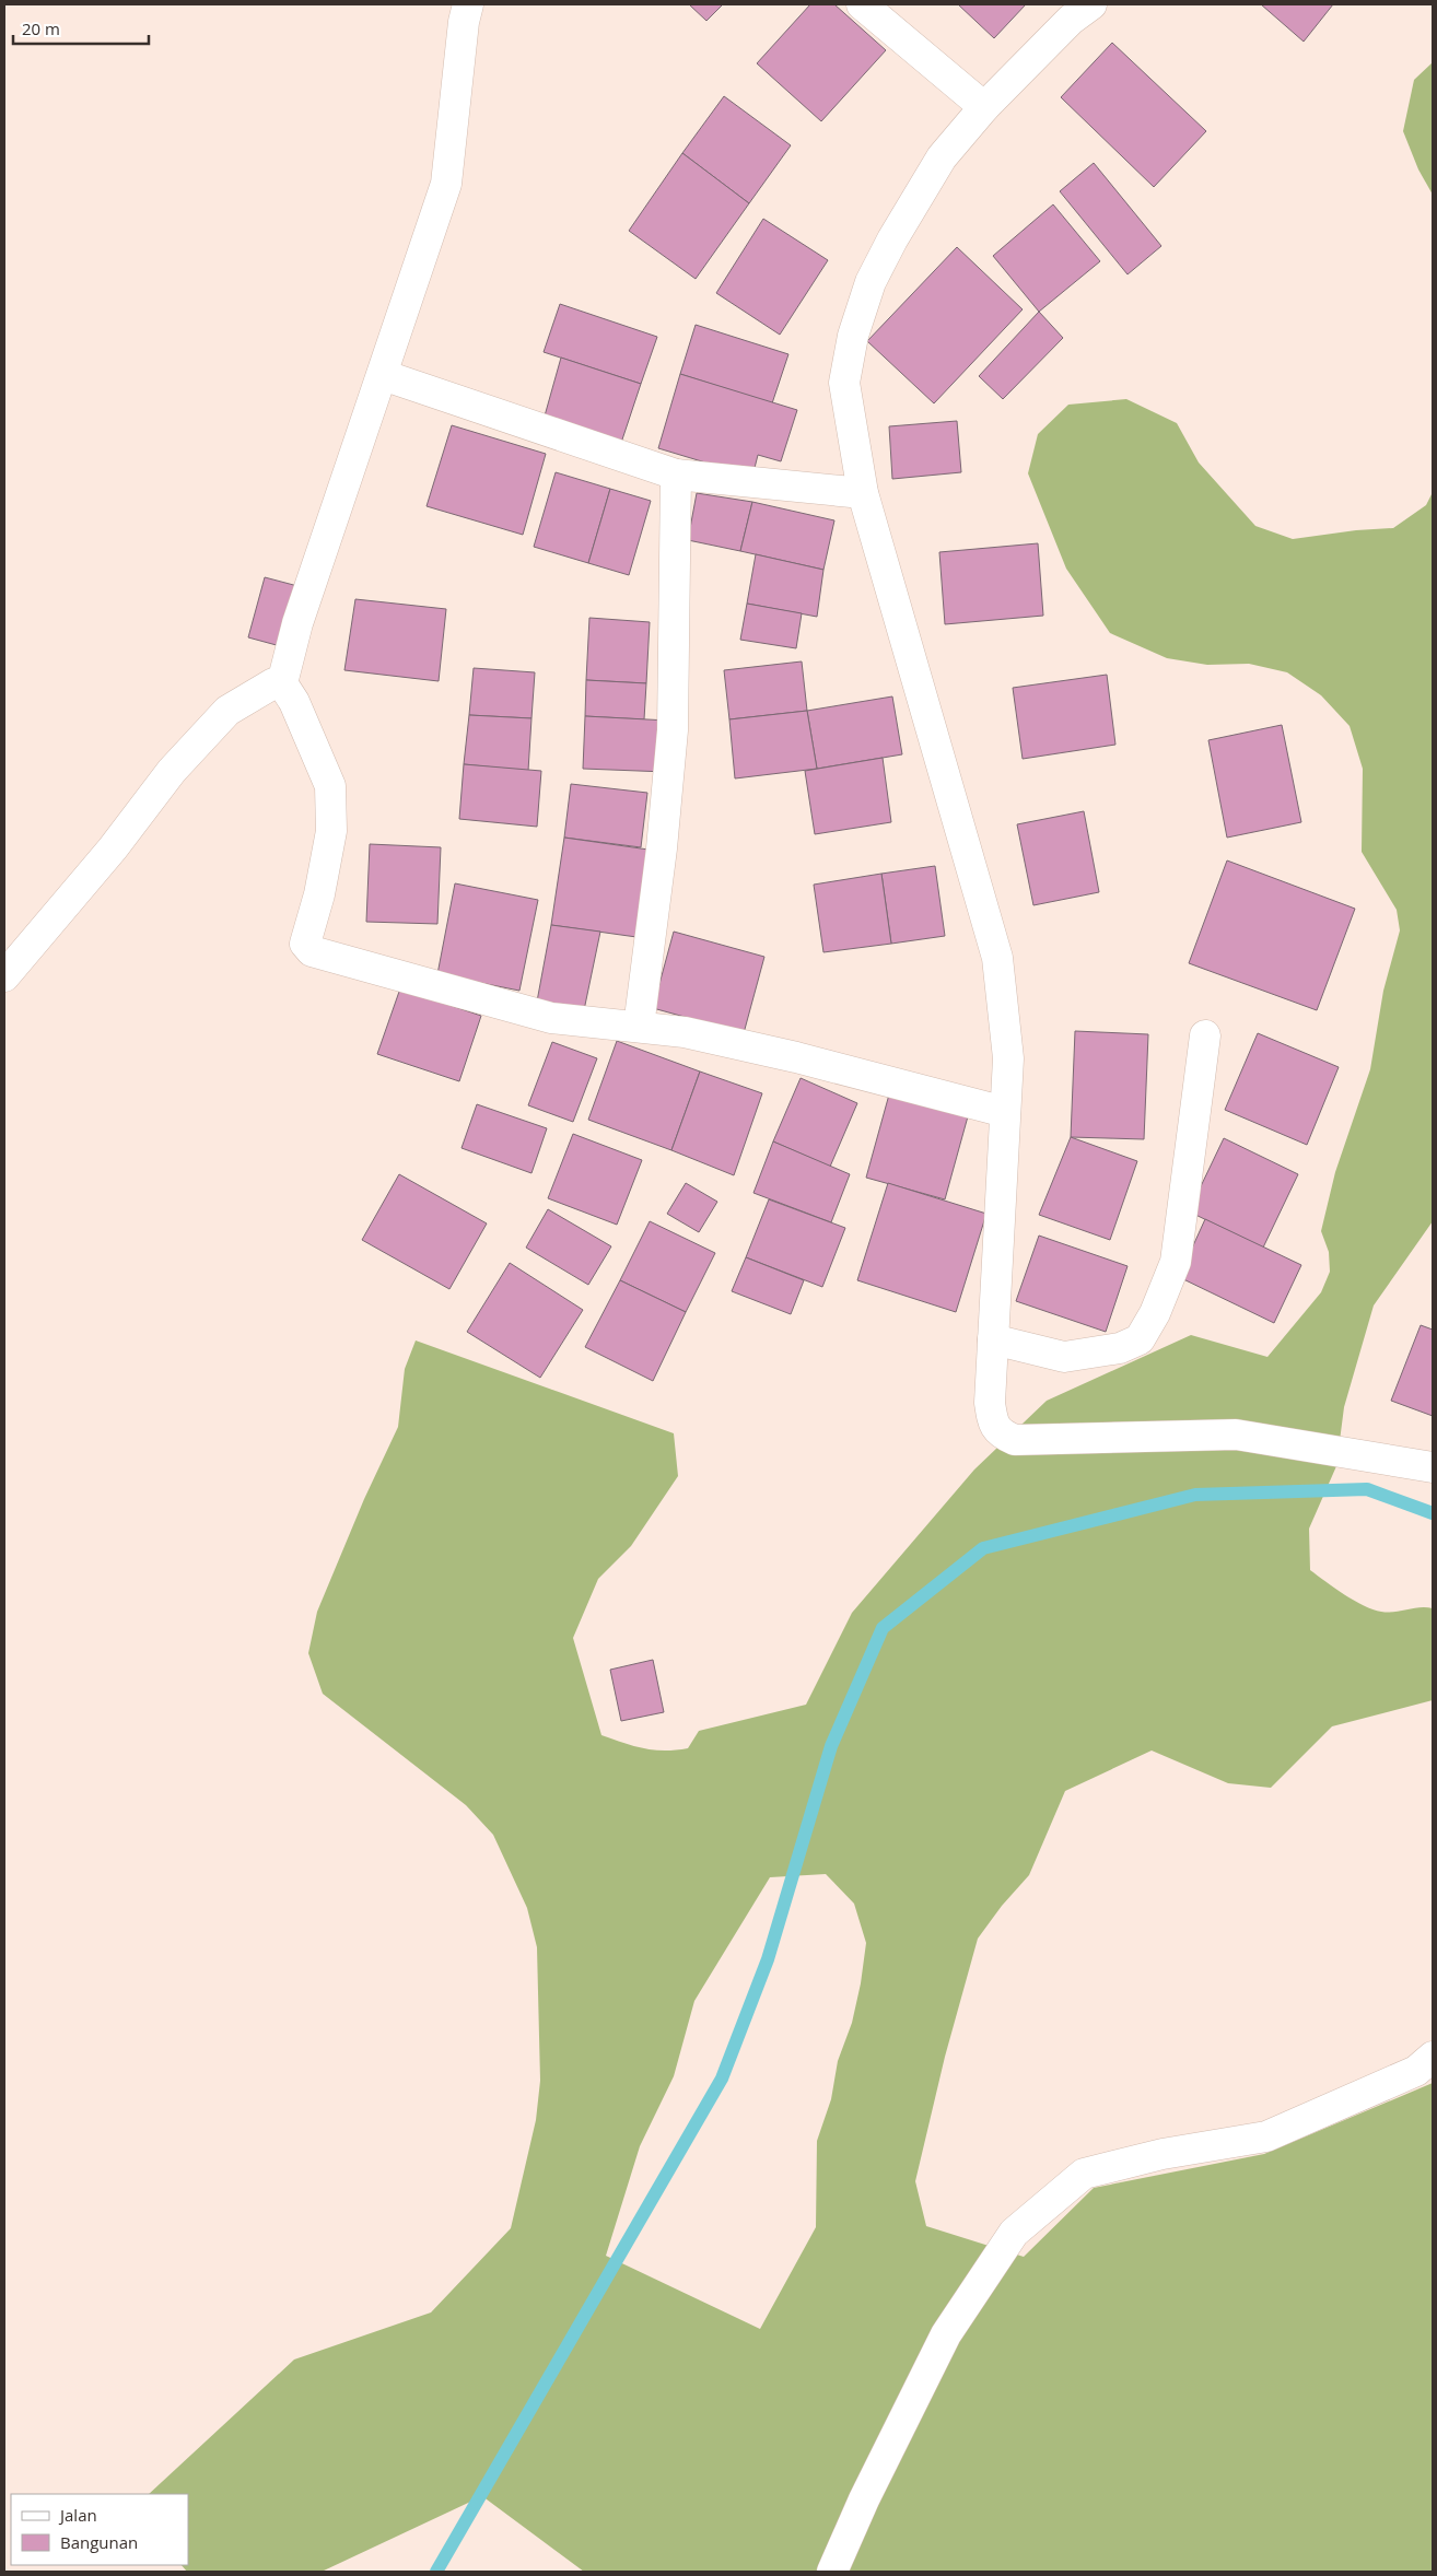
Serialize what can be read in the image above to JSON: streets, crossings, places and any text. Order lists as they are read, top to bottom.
{
  "legend": ["Jalan", "Bangunan"],
  "scale_bar": "20 m"
}
